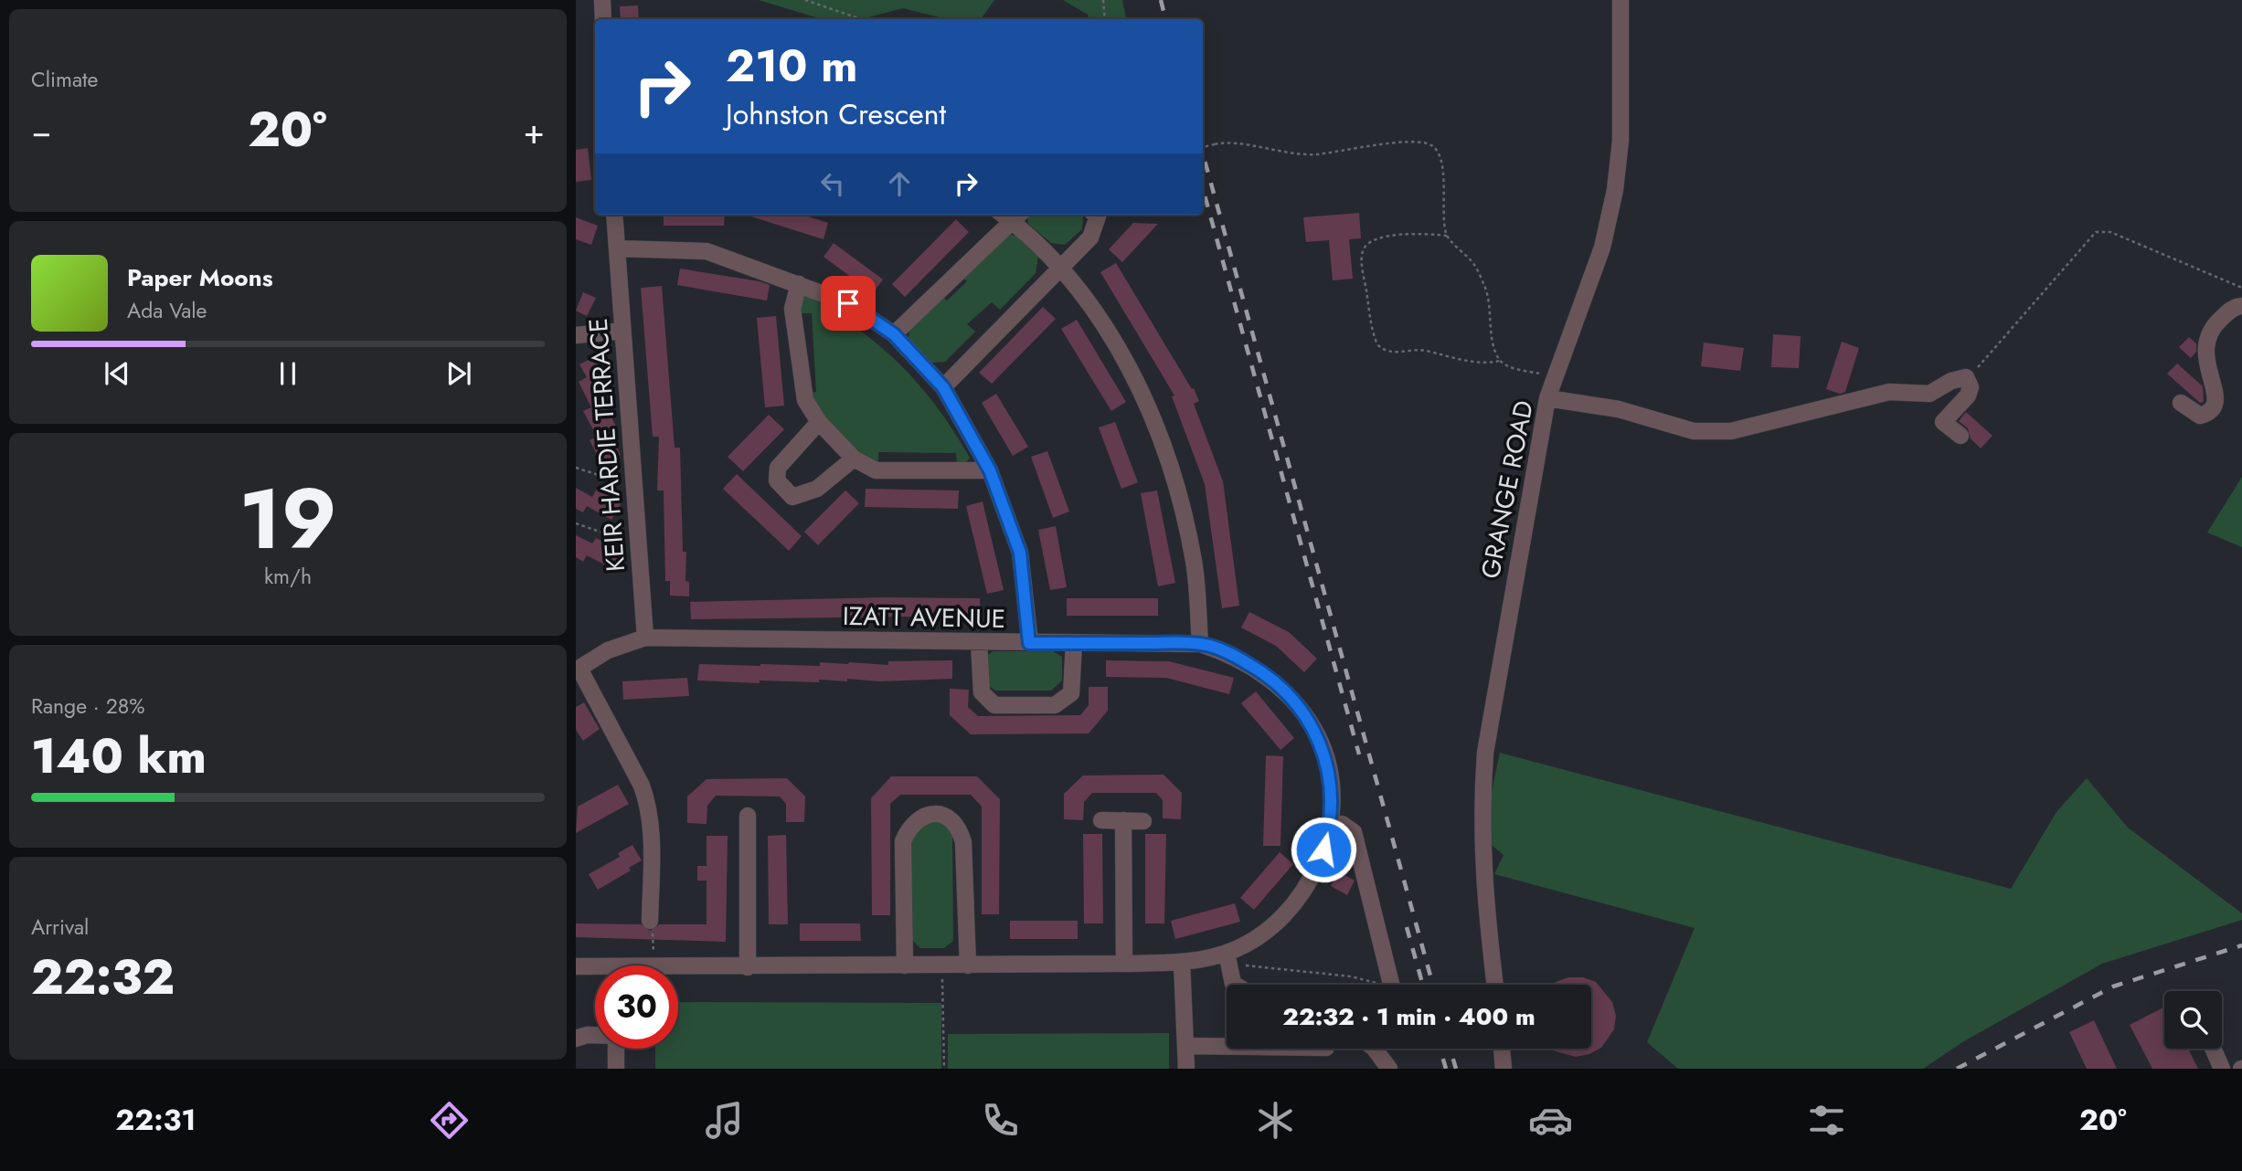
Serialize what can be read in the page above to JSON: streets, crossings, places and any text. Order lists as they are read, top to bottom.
{
  "streets": {
    "street": ["KEIR HARDIE TERRACE", "GRANGE ROAD", "IZATT AVENUE"]
  },
  "crossings": [
    ["KEIR HARDIE TERRACE", "IZATT AVENUE"]
  ],
  "page": {
    "tile": [
      "Climate",
      ["19", "km/h"],
      ["Range · 28%", "140 km"],
      ["Arrival", "22:32"]
    ],
    "turn": ["210 m", "Johnston Crescent"],
    "heat": ["−", "20°", "+"],
    "song": ["Paper Moons", "Ada Vale"],
    "limit": "30",
    "trip": "22:32 · 1 min · 400 m",
    "tabs": ["22:31", "20°"]
  }
}
